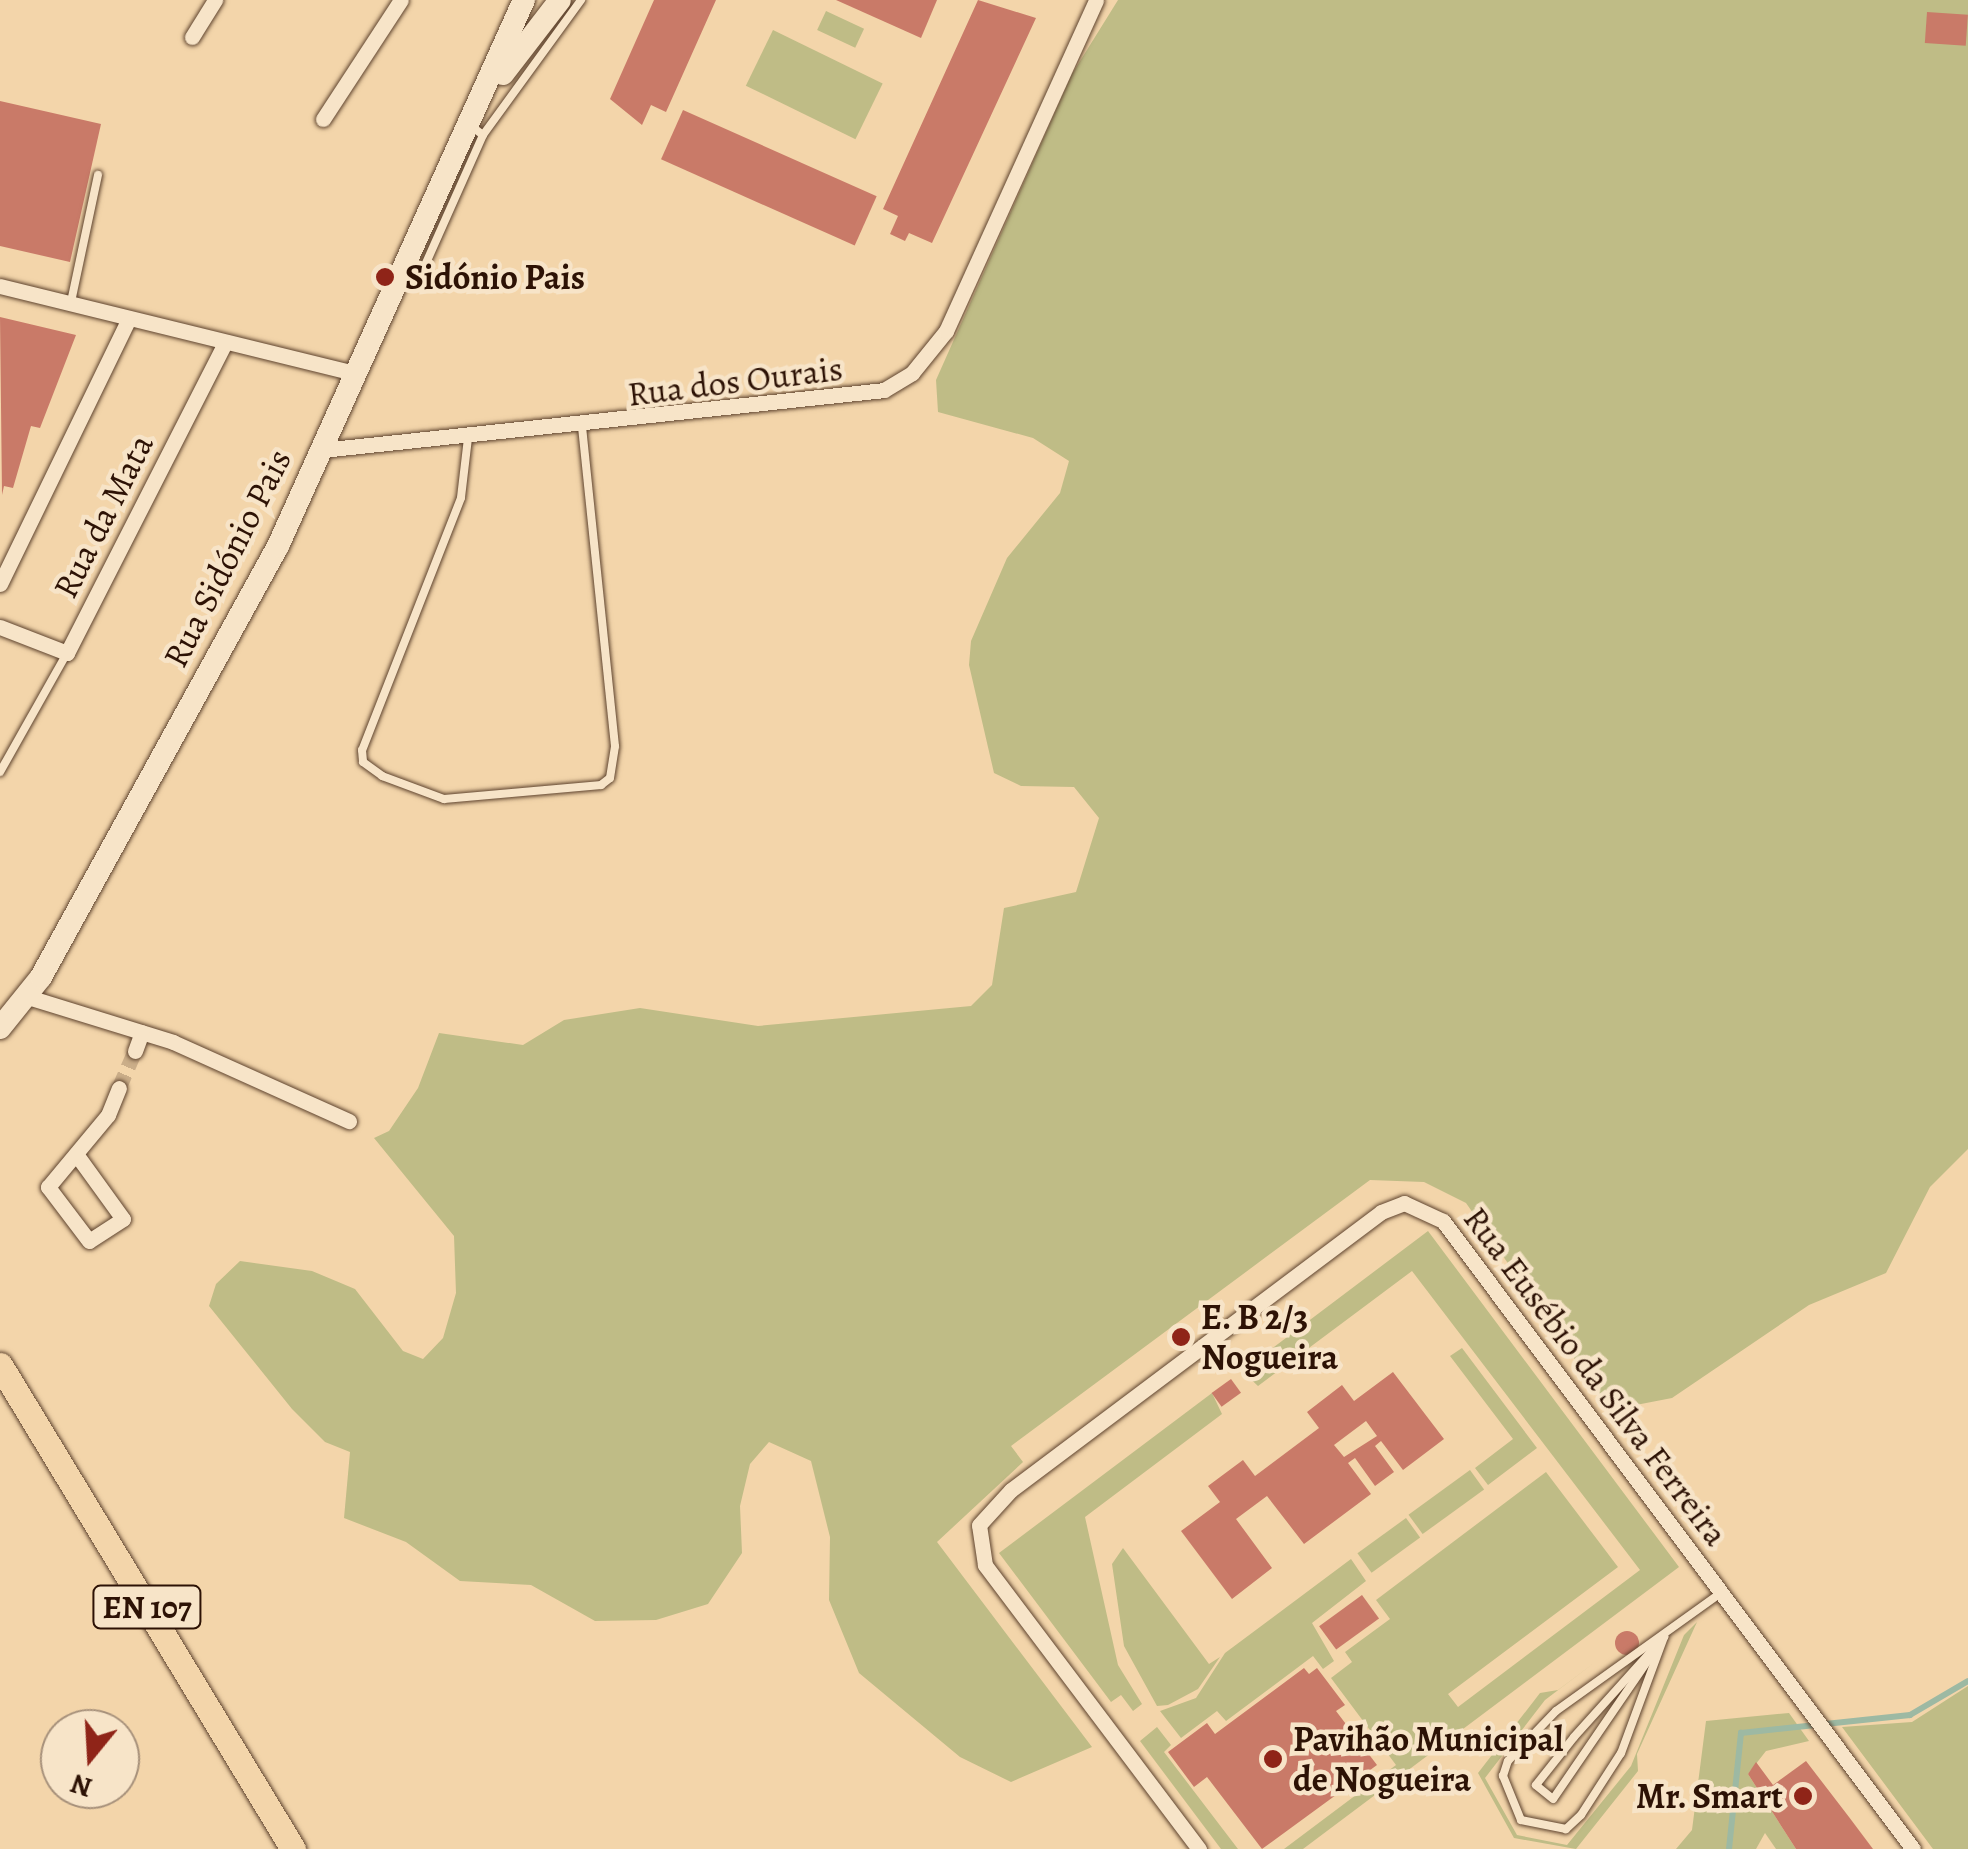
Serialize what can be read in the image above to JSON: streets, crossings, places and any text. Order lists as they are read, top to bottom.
{
  "streets": {
    "main road": ["Rua Sidónio Pais", "EN 107"],
    "street": ["Rua dos Ourais", "Rua da Mata", "Rua Eusébio da Silva Ferreira"]
  },
  "crossings": [
    ["Rua dos Ourais", "Rua Sidónio Pais"]
  ],
  "places": [
    "Sidónio Pais",
    "E. B 2/3 Nogueira",
    "Pavihão Municipal de Nogueira",
    "Mr. Smart"
  ],
  "north": "bottom"
}
